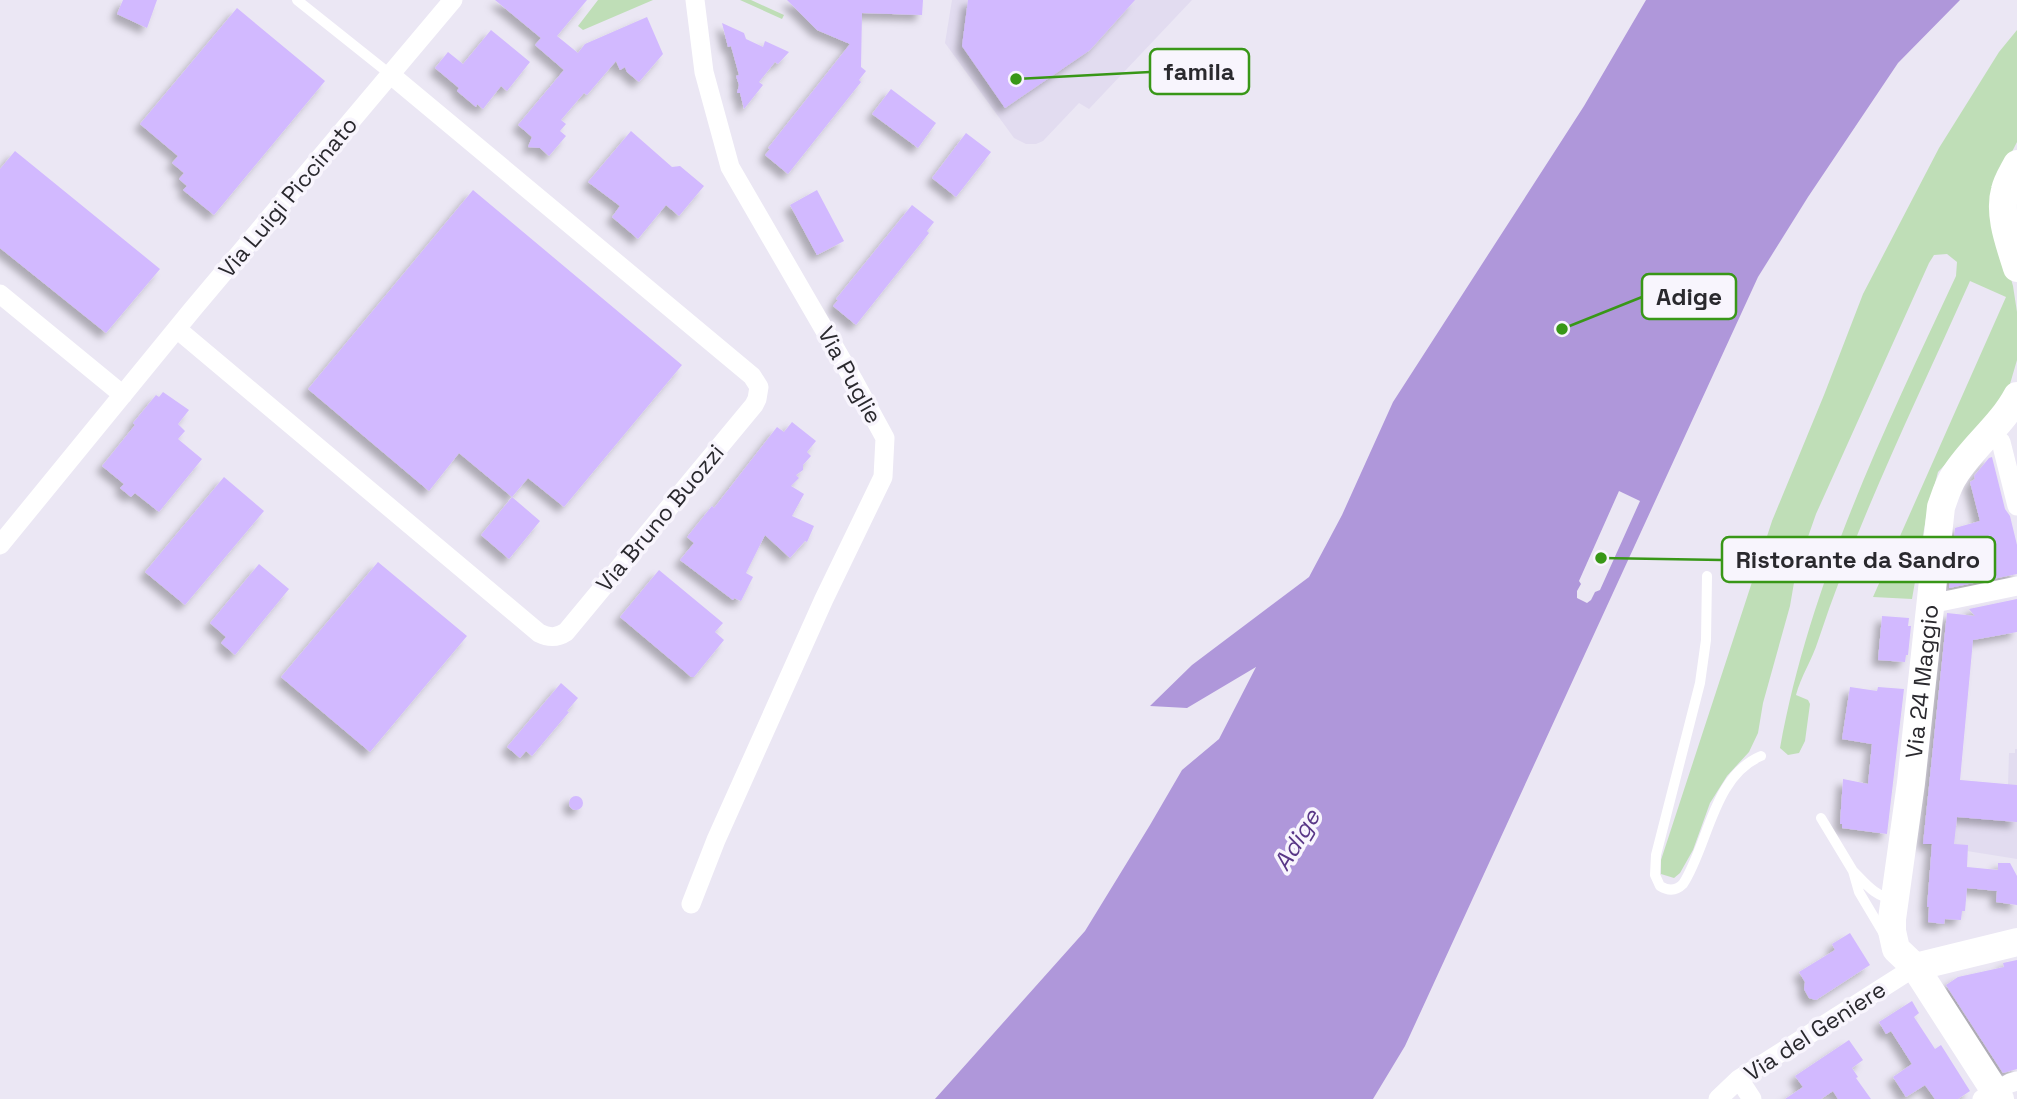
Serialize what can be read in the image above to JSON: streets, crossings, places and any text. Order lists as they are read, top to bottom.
{
  "streets": {
    "street": [
      "Via Luigi Piccinato",
      "Via Puglie",
      "Via Bruno Buozzi",
      "Via 24 Maggio",
      "Via del Geniere"
    ]
  },
  "crossings": [
    ["Via Luigi Piccinato", "Via Bruno Buozzi"],
    ["Via 24 Maggio", "Via del Geniere"]
  ],
  "water": ["Adige"],
  "places": ["famila", "Adige", "Ristorante da Sandro"]
}
